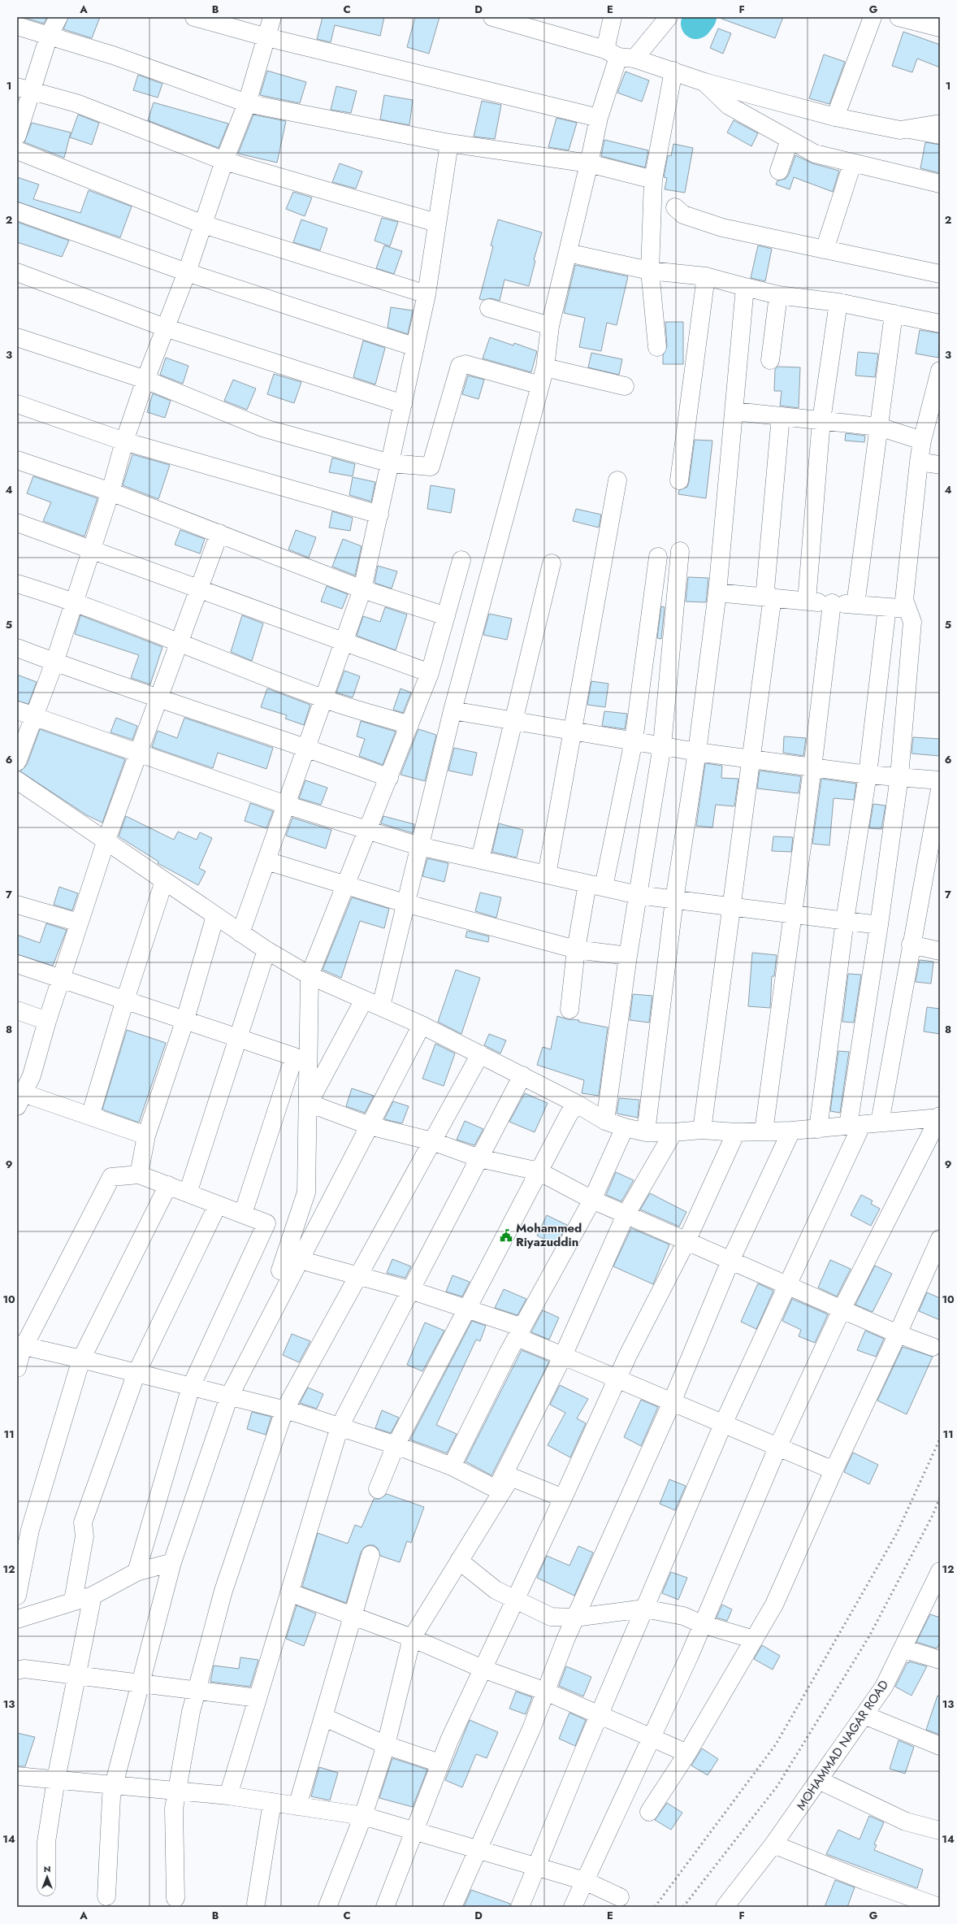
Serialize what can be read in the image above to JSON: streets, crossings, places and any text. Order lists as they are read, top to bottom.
{
  "streets": {
    "street": ["MOHAMMAD NAGAR ROAD"]
  },
  "places": {
    "public building": ["Mohammed Riyazuddin"]
  },
  "north": "top",
  "grid": {
    "columns": [
      "A",
      "B",
      "C",
      "D",
      "E",
      "F",
      "G"
    ],
    "rows": [
      "1",
      "2",
      "3",
      "4",
      "5",
      "6",
      "7",
      "8",
      "9",
      "10",
      "11",
      "12",
      "13",
      "14"
    ]
  }
}
